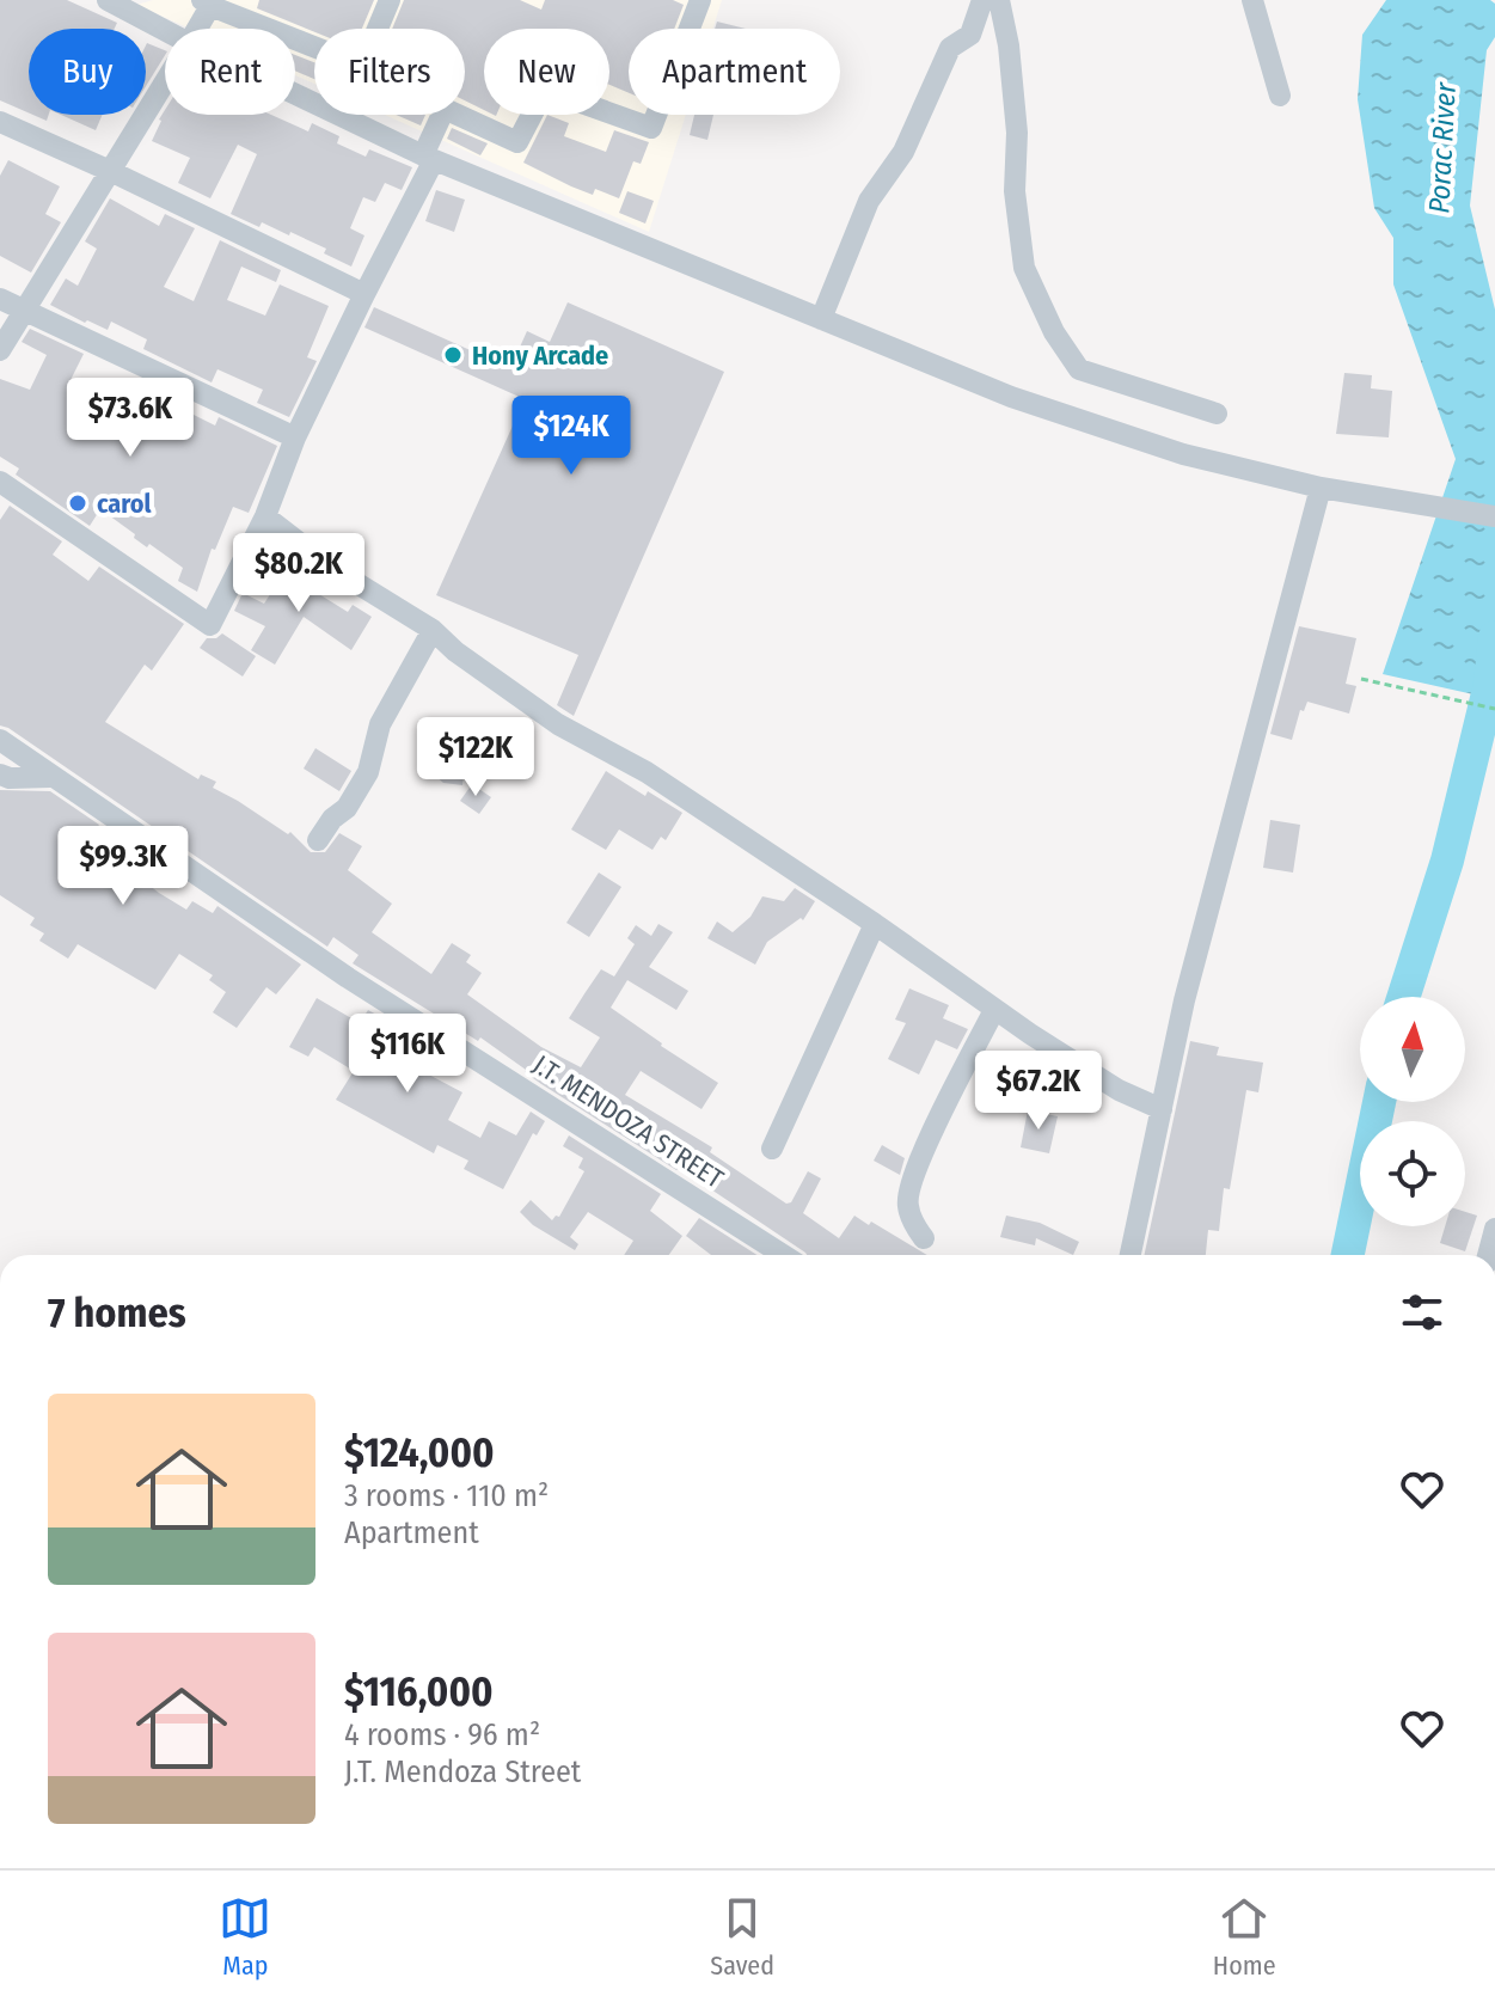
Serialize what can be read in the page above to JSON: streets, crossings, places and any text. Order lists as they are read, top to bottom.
{
  "streets": {
    "street": ["J.T. MENDOZA STREET"]
  },
  "water": ["Porac River"],
  "places": ["Hony Arcade", "carol"],
  "north": "top",
  "page": {
    "chip": [
      "Buy",
      "Rent",
      "Filters",
      "New",
      "Apartment"
    ],
    "price": [
      "$73.6K",
      "$124K",
      "$80.2K",
      "$122K",
      "$99.3K",
      "$116K",
      "$67.2K"
    ],
    "heading": "7 homes",
    "list": [
      {
        "name": "$124,000",
        "note": "3 rooms · 110 m² · Apartment"
      },
      {
        "name": "$116,000",
        "note": "4 rooms · 96 m² · J.T. Mendoza Street"
      }
    ],
    "tabs": ["Map", "Saved", "Home"]
  }
}
